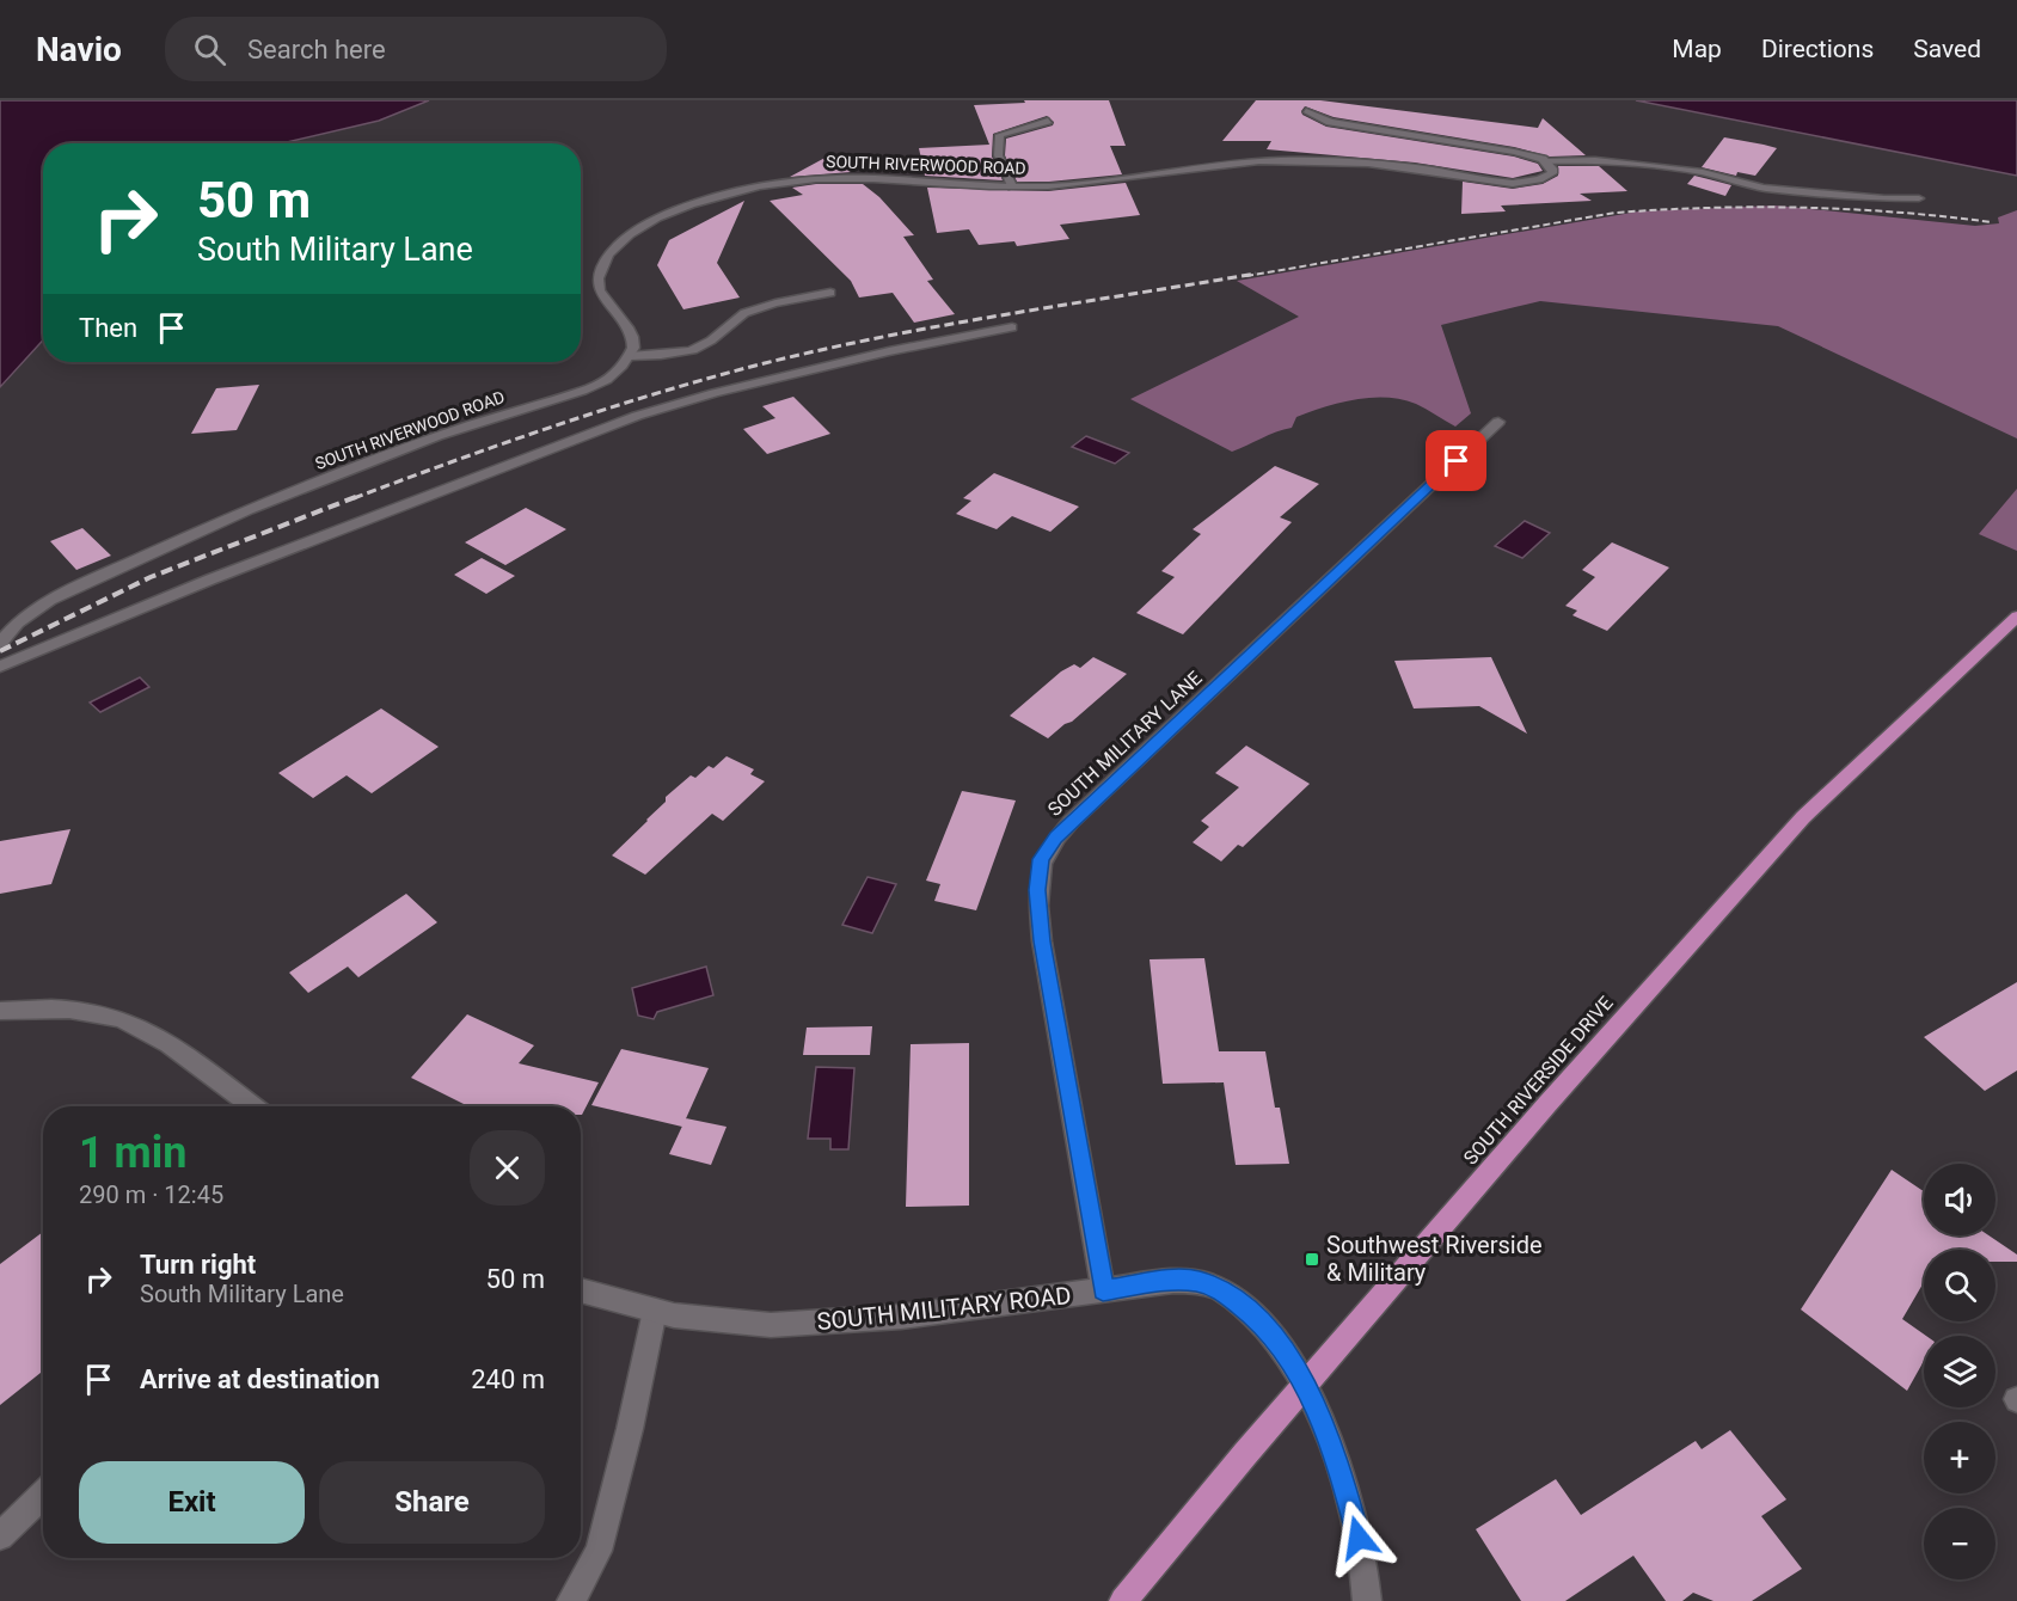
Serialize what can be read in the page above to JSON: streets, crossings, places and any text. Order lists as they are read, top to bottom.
{
  "streets": {
    "main road": ["SOUTH RIVERSIDE DRIVE"],
    "street": ["SOUTH RIVERWOOD ROAD", "SOUTH MILITARY LANE", "SOUTH MILITARY ROAD"]
  },
  "crossings": [
    ["SOUTH MILITARY LANE", "SOUTH MILITARY ROAD"],
    ["SOUTH RIVERSIDE DRIVE", "SOUTH MILITARY ROAD"]
  ],
  "places": {
    "transit": ["Southwest Riverside & Military"]
  },
  "page": {
    "header": "Navio",
    "search": "Search here",
    "nav": ["Map", "Directions", "Saved"],
    "turn": ["50 m", "South Military Lane"],
    "then": "Then",
    "heading": ["1 min", "290 m · 12:45"],
    "map_buttons": ["+", "−"],
    "list": [
      {
        "name": "Turn right",
        "note": "South Military Lane",
        "value": "50 m"
      },
      {
        "name": "Arrive at destination",
        "value": "240 m"
      }
    ],
    "buttons": ["Exit", "Share"]
  }
}
